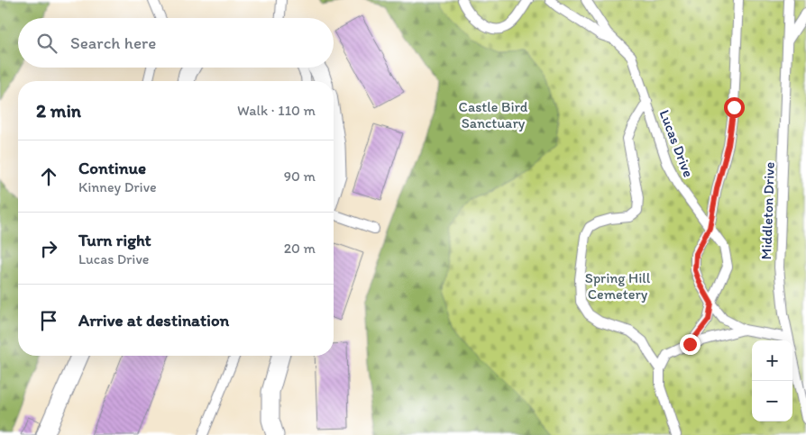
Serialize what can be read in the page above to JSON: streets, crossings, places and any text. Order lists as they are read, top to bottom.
{
  "streets": {
    "lane": ["Lucas Drive", "Middleton Drive"]
  },
  "parks": ["Castle Bird Sanctuary", "Spring Hill Cemetery"],
  "page": {
    "search": "Search here",
    "heading": ["2 min", "Walk · 110 m"],
    "list": [
      ["Continue", "Kinney Drive", "90 m"],
      ["Turn right", "Lucas Drive", "20 m"],
      "Arrive at destination"
    ],
    "map_buttons": ["+", "−"]
  }
}
